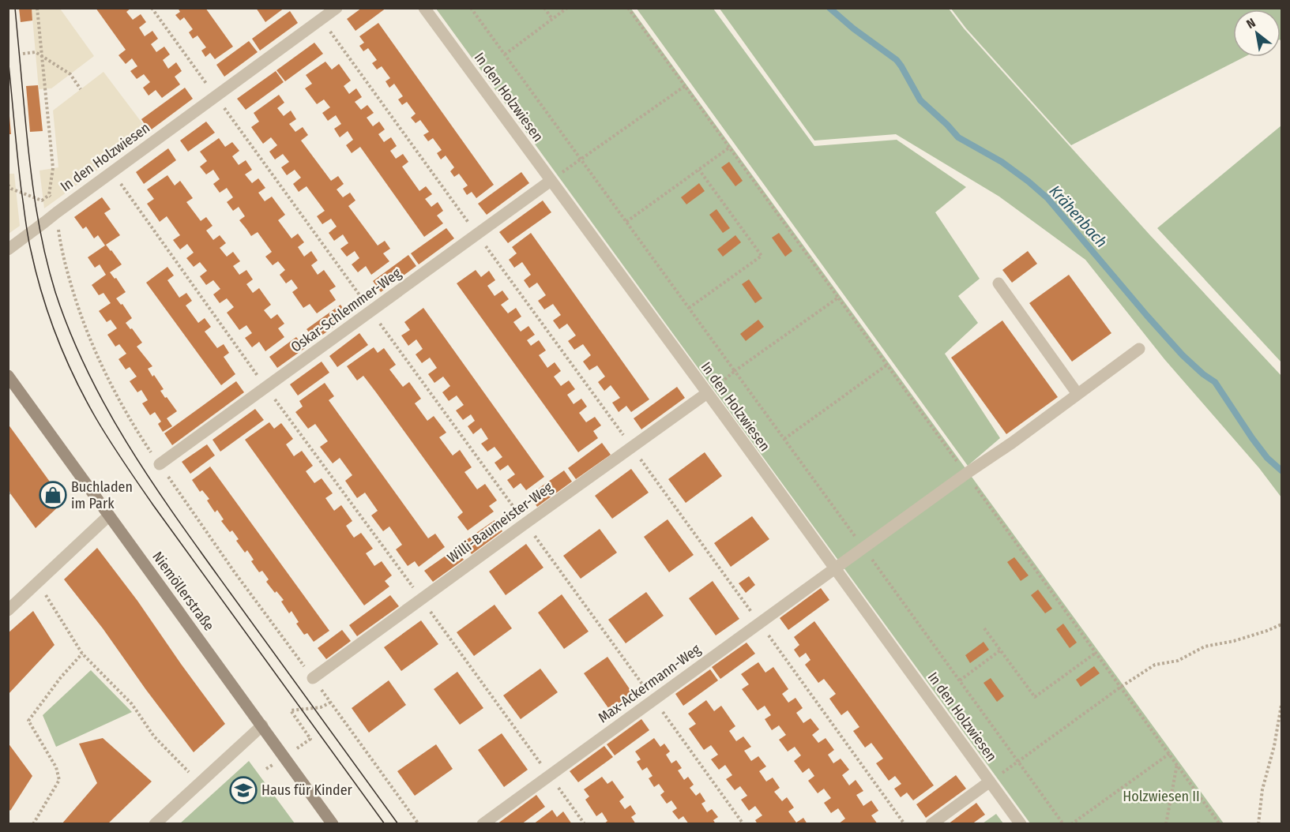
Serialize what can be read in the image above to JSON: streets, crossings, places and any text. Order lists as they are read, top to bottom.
{
  "streets": {
    "main road": ["Niemöllerstraße"],
    "street": [
      "In den Holzwiesen",
      "Oskar-Schlemmer-Weg",
      "Willi-Baumeister-Weg",
      "Max-Ackermann-Weg"
    ]
  },
  "crossings": [
    ["In den Holzwiesen", "Oskar-Schlemmer-Weg"],
    ["In den Holzwiesen", "Willi-Baumeister-Weg"],
    ["In den Holzwiesen", "Max-Ackermann-Weg"]
  ],
  "water": ["Krähenbach"],
  "parks": ["Holzwiesen II"],
  "places": {
    "shop": ["Buchladen im Park"],
    "school or university": ["Haus für Kinder"]
  },
  "north": "top left"
}
